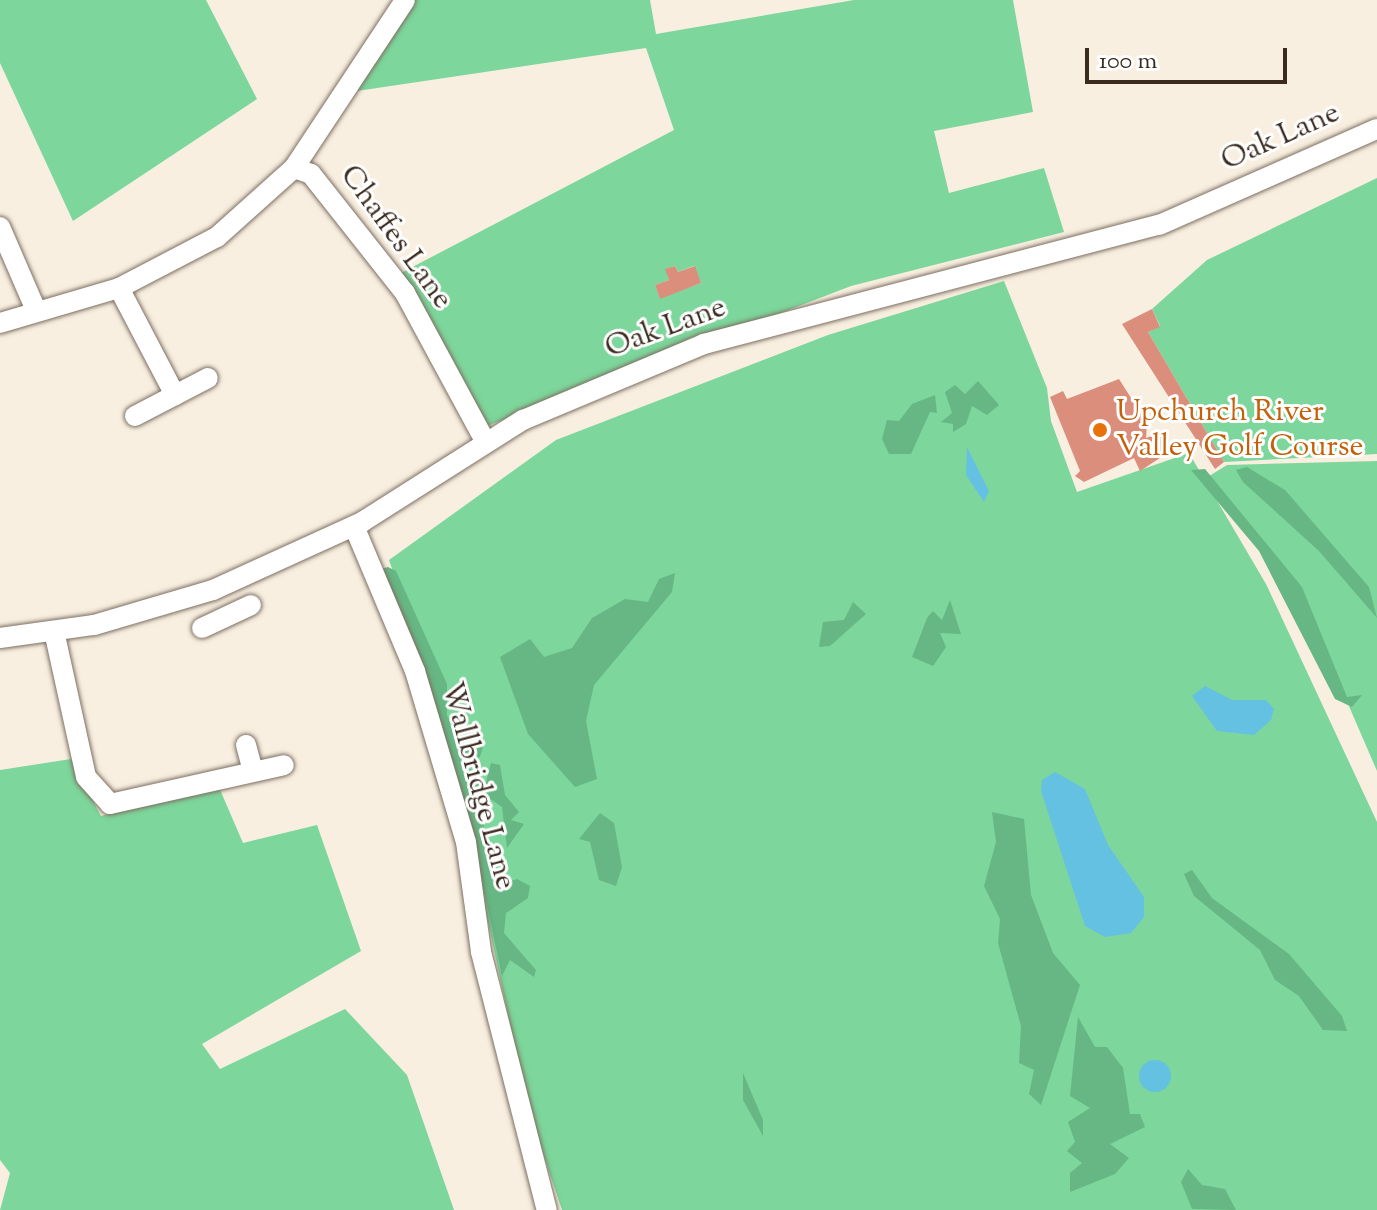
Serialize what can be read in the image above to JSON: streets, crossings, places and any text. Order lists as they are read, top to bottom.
{
  "streets": {
    "street": ["Oak Lane", "Chaffes Lane", "Wallbridge Lane"]
  },
  "crossings": [
    ["Oak Lane", "Chaffes Lane"],
    ["Oak Lane", "Wallbridge Lane"]
  ],
  "places": ["Upchurch River Valley Golf Course"],
  "scale_bar": "100 m"
}
